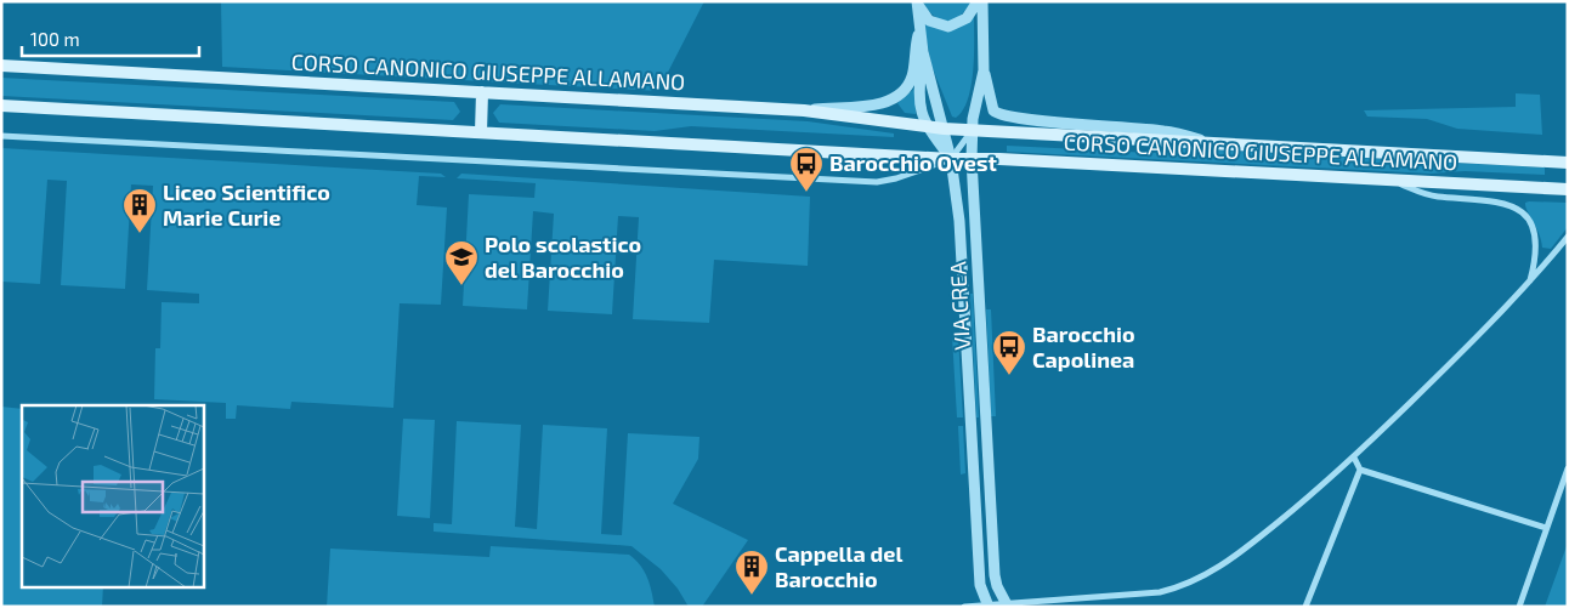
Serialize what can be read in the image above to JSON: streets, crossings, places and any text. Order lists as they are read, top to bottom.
{
  "streets": {
    "main road": ["CORSO CANONICO GIUSEPPE ALLAMANO"],
    "street": ["VIA CREA"]
  },
  "crossings": [
    ["CORSO CANONICO GIUSEPPE ALLAMANO", "VIA CREA"]
  ],
  "places": {
    "bus stop": ["Barocchio Ovest", "Barocchio Capolinea"],
    "building": ["Liceo Scientifico Marie Curie", "Cappella del Barocchio"],
    "school or university": ["Polo scolastico del Barocchio"]
  },
  "scale_bar": "100 m"
}
